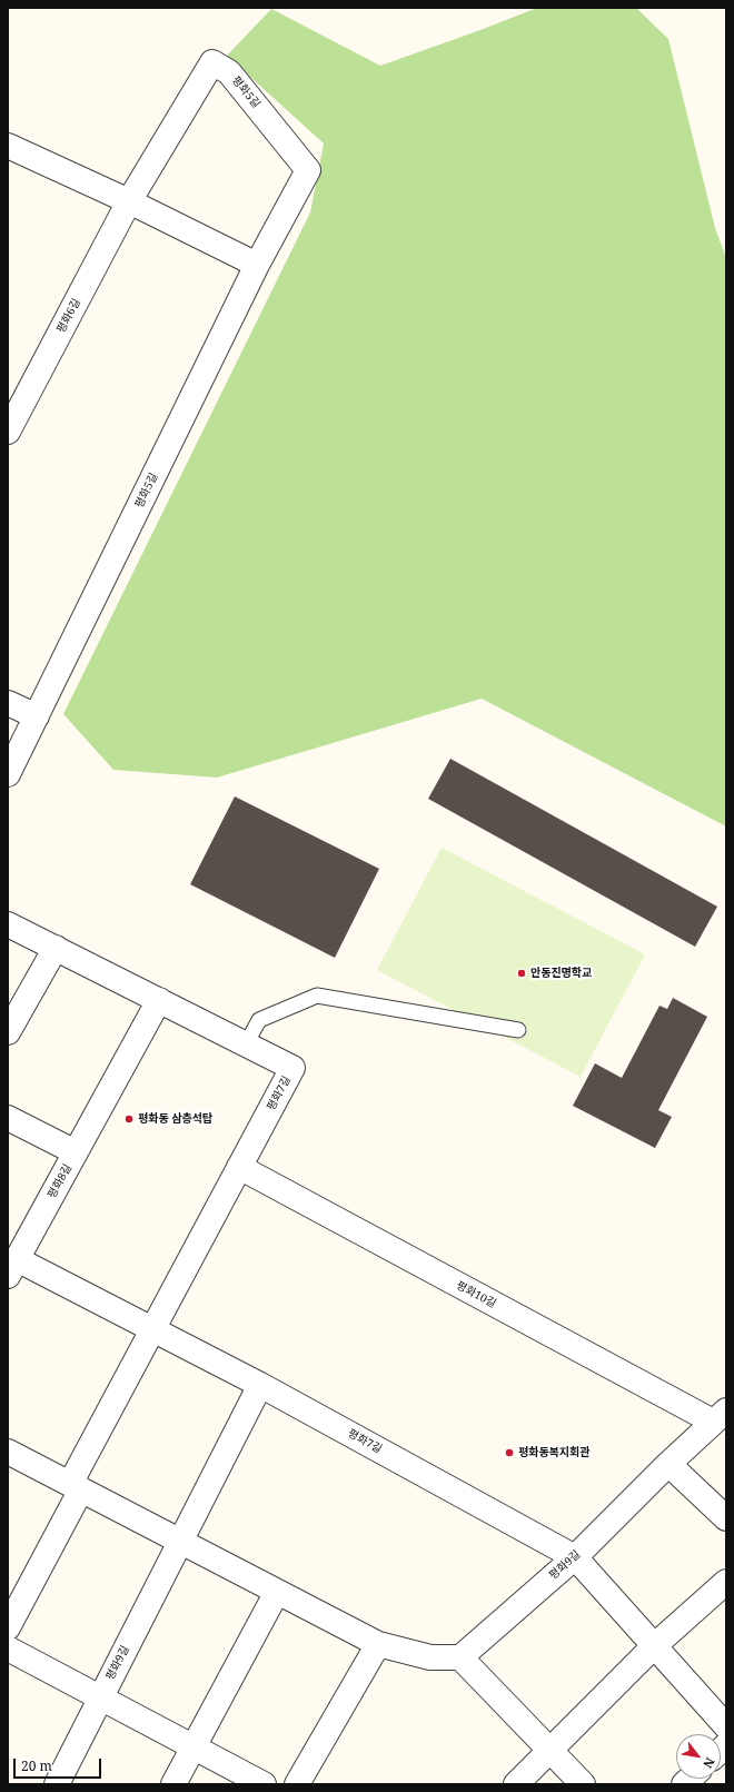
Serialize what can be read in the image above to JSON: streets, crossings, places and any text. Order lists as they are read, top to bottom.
{
  "streets": {
    "street": [
      "평화5길",
      "평화6길",
      "평화7길",
      "평화8길",
      "평화10길",
      "평화9길"
    ]
  },
  "crossings": [
    ["평화5길", "평화6길"],
    ["평화7길", "평화10길"],
    ["평화7길", "평화9길"],
    ["평화10길", "평화9길"]
  ],
  "places": ["안동진명학교", "평화동 삼층석탑", "평화동복지회관"],
  "scale_bar": "20 m",
  "north": "bottom right"
}
